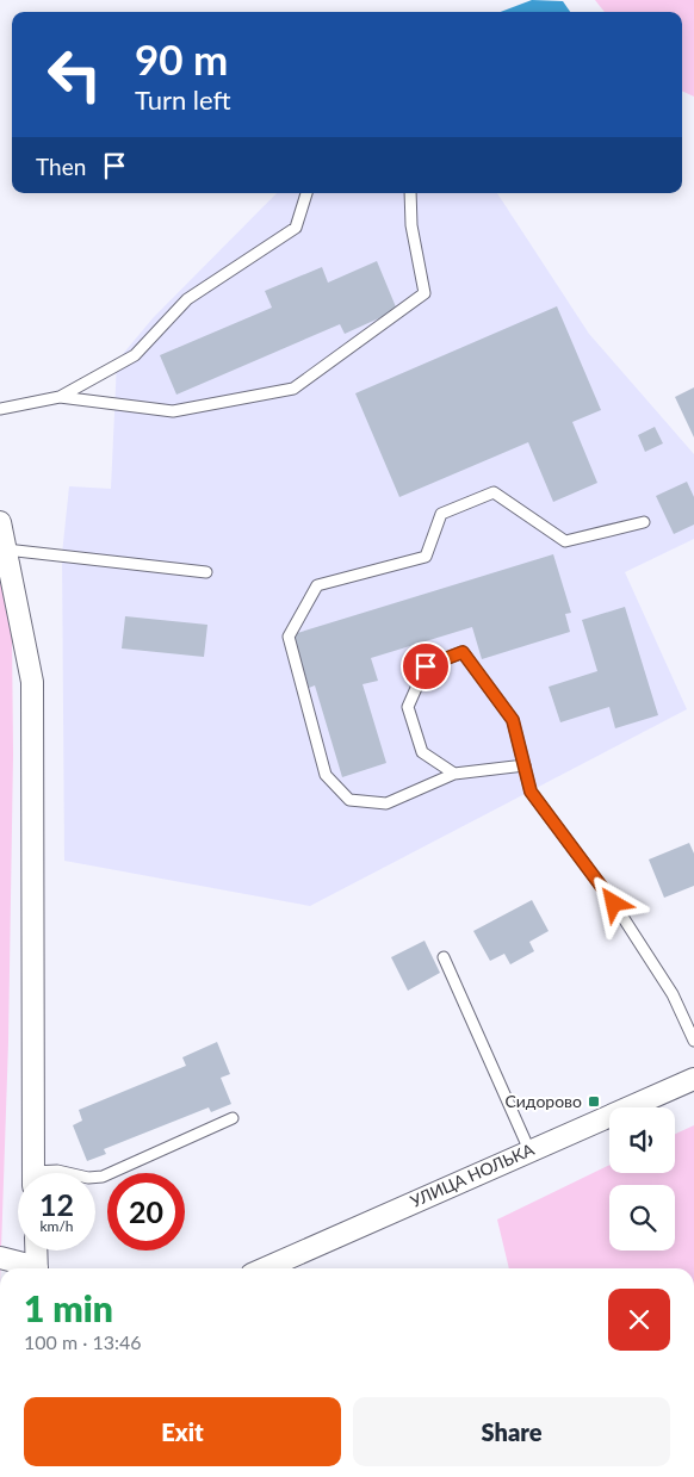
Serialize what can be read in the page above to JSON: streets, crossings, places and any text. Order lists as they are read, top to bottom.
{
  "streets": {
    "street": ["УЛИЦА НОЛЬКА"]
  },
  "places": {
    "transit": ["Сидорово"]
  },
  "page": {
    "turn": ["90 m", "Turn left"],
    "then": "Then",
    "speed": "12 km/h",
    "limit": "20",
    "heading": ["1 min", "100 m · 13:46"],
    "buttons": ["Exit", "Share"]
  }
}
